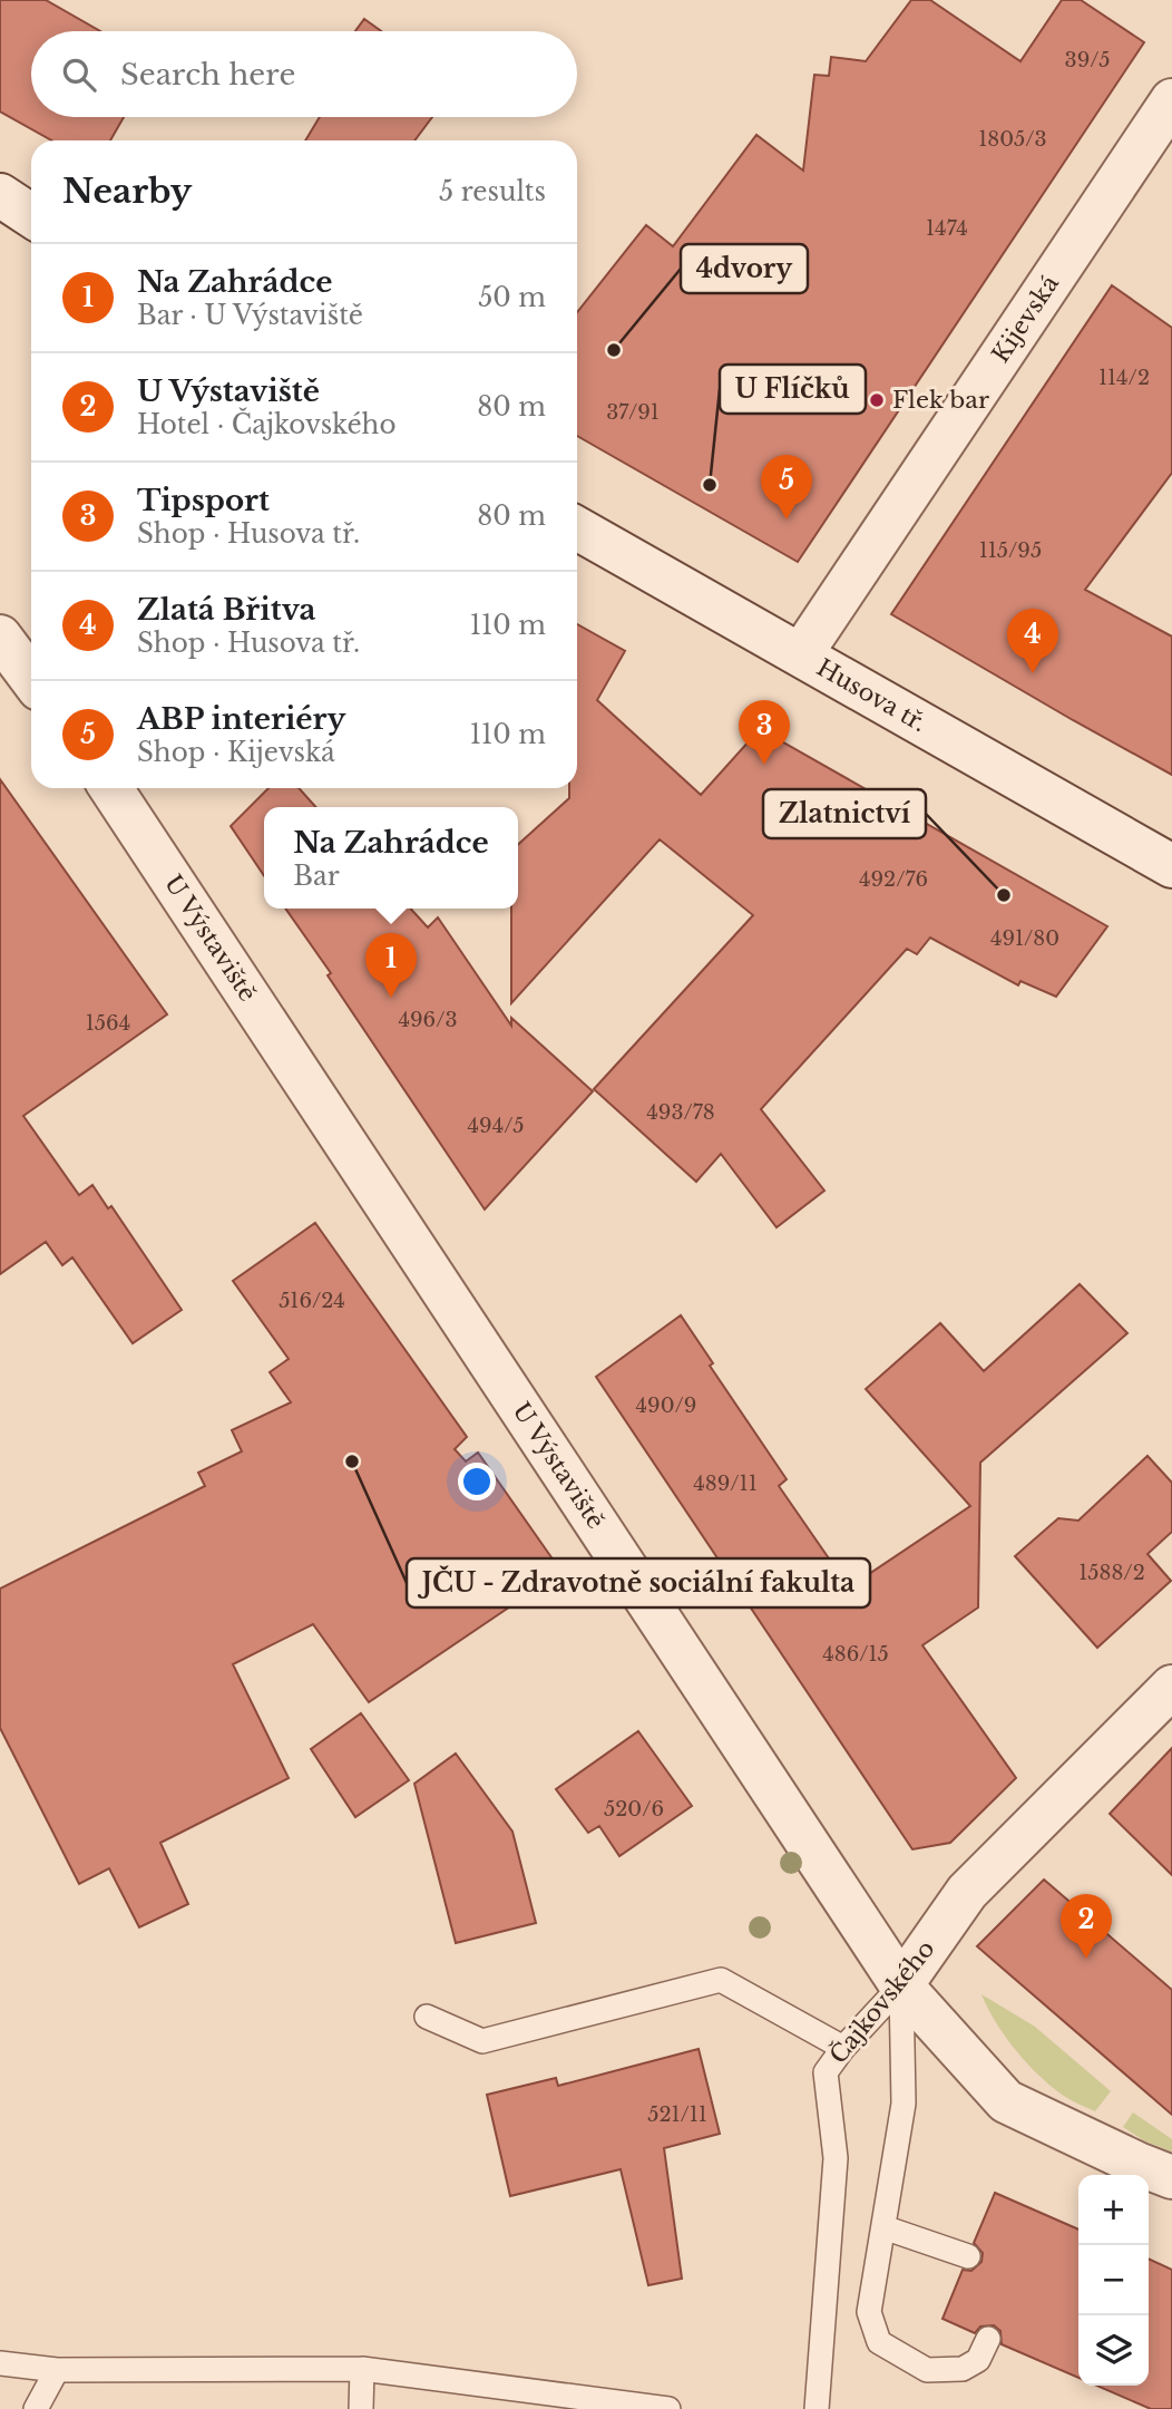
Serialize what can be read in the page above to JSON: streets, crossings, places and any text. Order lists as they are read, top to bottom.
{
  "streets": {
    "street": [
      "Kijevská",
      "Husova tř.",
      "U Výstaviště",
      "Čajkovského"
    ]
  },
  "crossings": [
    ["Kijevská", "Husova tř."],
    ["U Výstaviště", "Čajkovského"]
  ],
  "places": [
    "4dvory",
    "Flek bar",
    "U Flíčků",
    "Zlatnictví",
    "JČU - Zdravotně sociální fakulta"
  ],
  "house_numbers": [
    "39/5",
    "1805/3",
    "1474",
    "114/2",
    "37/91",
    "115/95",
    "492/76",
    "491/80",
    "496/3",
    "1564",
    "493/78",
    "494/5",
    "516/24",
    "490/9",
    "489/11",
    "1588/2",
    "486/15",
    "520/6",
    "521/11"
  ],
  "page": {
    "search": "Search here",
    "heading": ["Nearby", "5 results"],
    "list": [
      {
        "mark": "1",
        "name": "Na Zahrádce",
        "note": "Bar · U Výstaviště",
        "value": "50 m"
      },
      {
        "mark": "2",
        "name": "U Výstaviště",
        "note": "Hotel · Čajkovského",
        "value": "80 m"
      },
      {
        "mark": "3",
        "name": "Tipsport",
        "note": "Shop · Husova tř.",
        "value": "80 m"
      },
      {
        "mark": "4",
        "name": "Zlatá Břitva",
        "note": "Shop · Husova tř.",
        "value": "110 m"
      },
      {
        "mark": "5",
        "name": "ABP interiéry",
        "note": "Shop · Kijevská",
        "value": "110 m"
      }
    ],
    "pins": [
      "5",
      "4",
      "3",
      "1",
      "2"
    ],
    "popup": ["Na Zahrádce", "Bar"],
    "map_buttons": ["+", "−"]
  }
}
